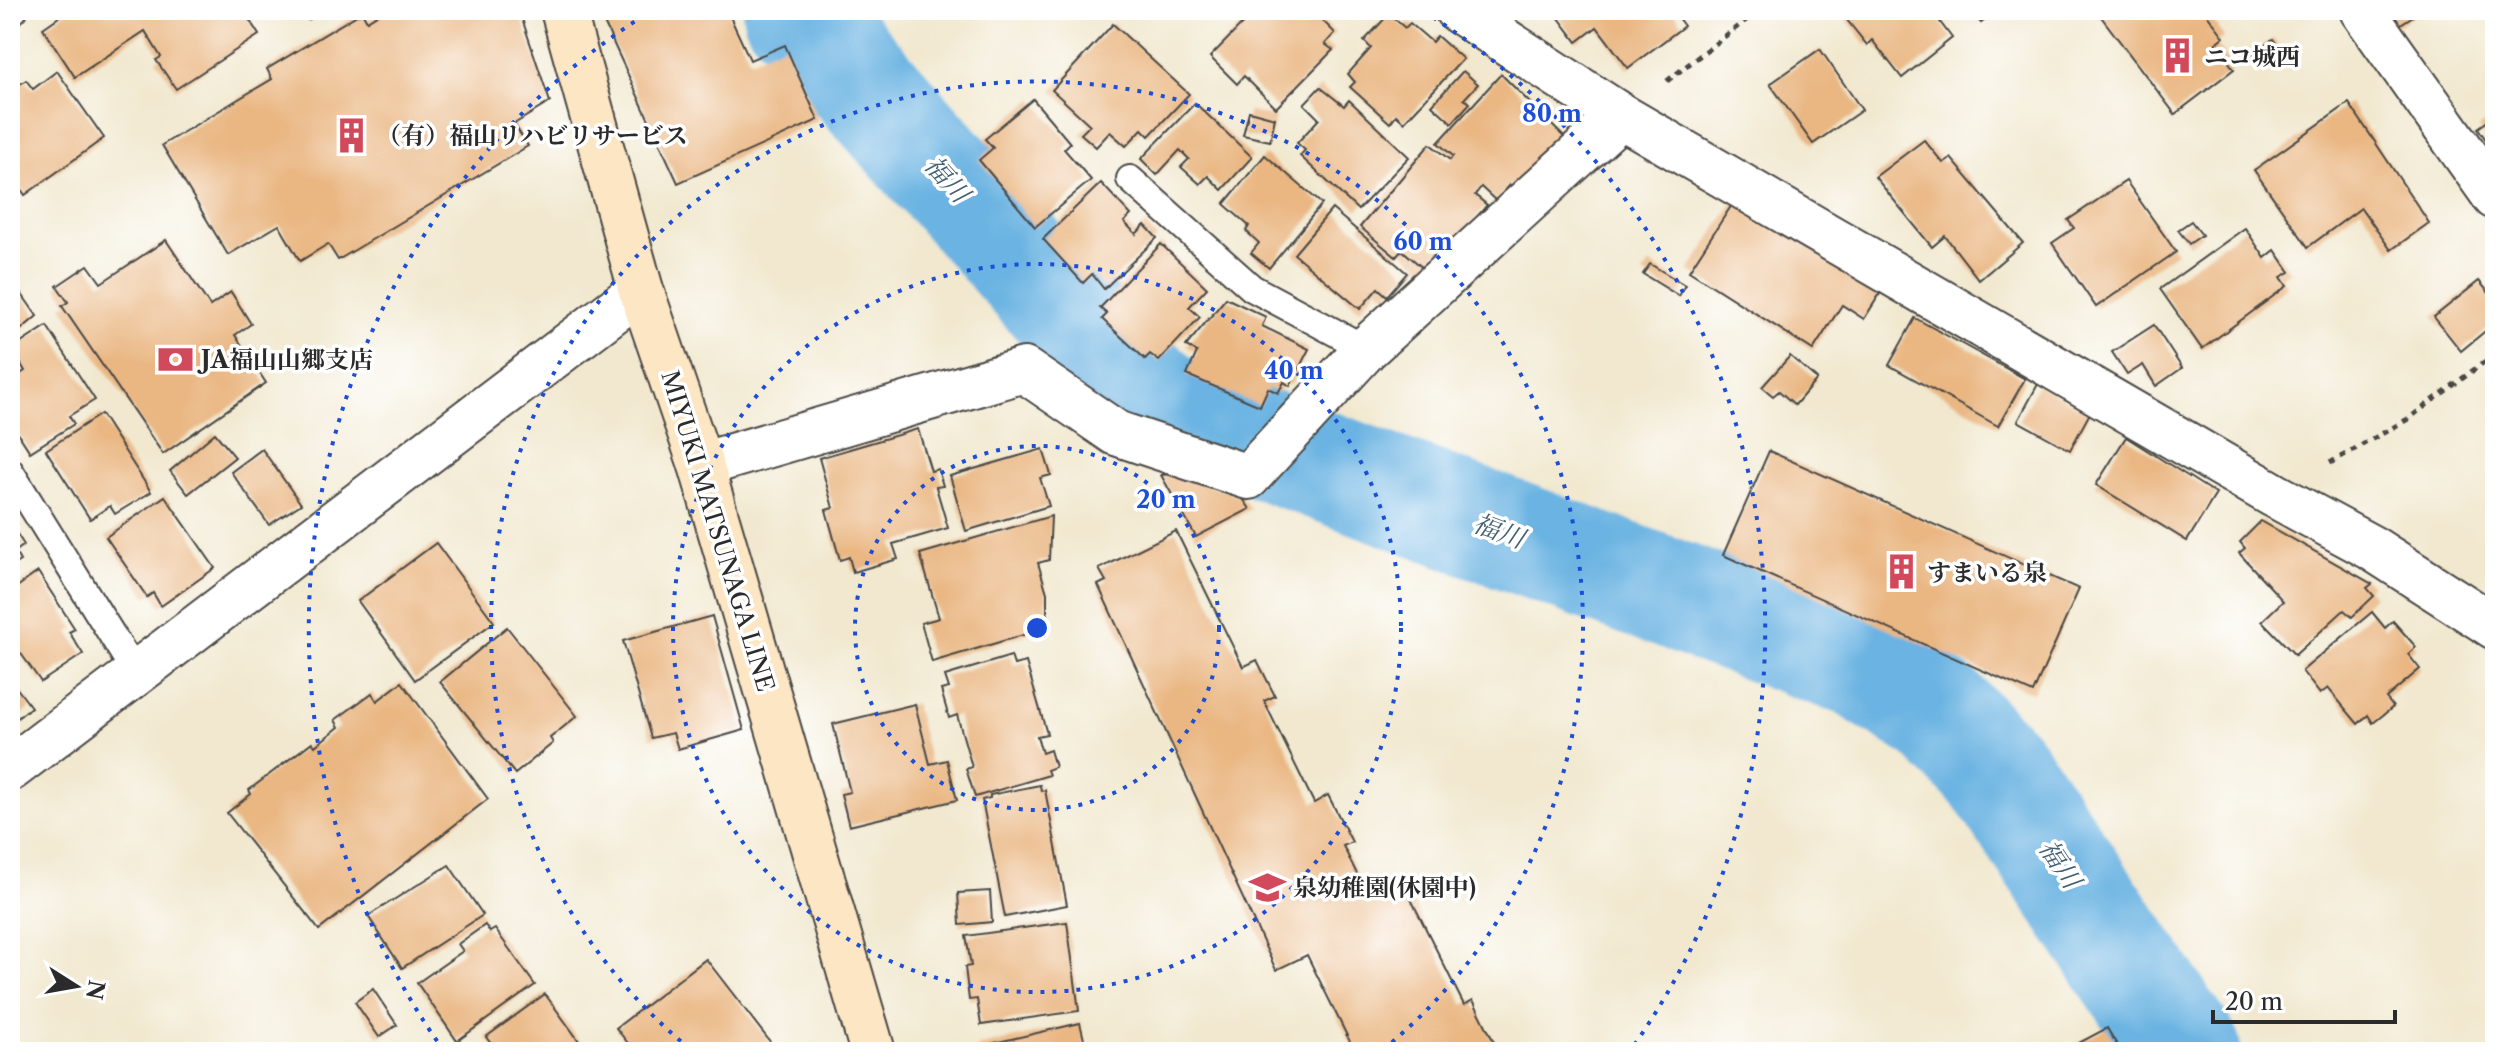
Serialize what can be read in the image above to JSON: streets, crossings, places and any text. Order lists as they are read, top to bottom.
{
  "streets": {
    "main road": ["MIYUKI MATSUNAGA LINE"]
  },
  "water": ["福川"],
  "places": {
    "building": ["ニコ城西", "（有）福山リハビリサービス", "すまいる泉"],
    "bank": ["JA福山山郷支店"],
    "school or university": ["泉幼稚園(休園中)"]
  },
  "scale_bar": "20 m",
  "north": "right",
  "rings": [
    "80 m",
    "60 m",
    "40 m",
    "20 m"
  ]
}
